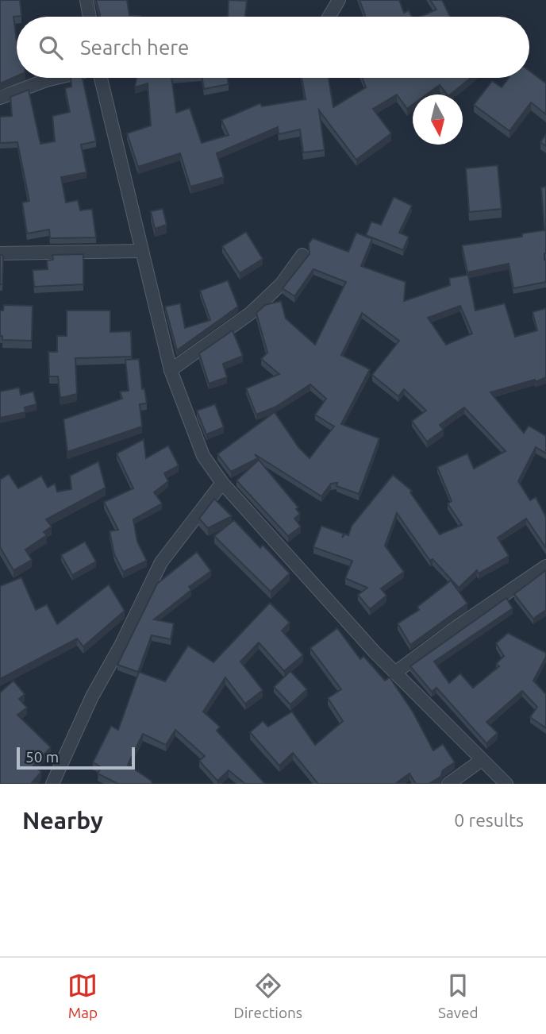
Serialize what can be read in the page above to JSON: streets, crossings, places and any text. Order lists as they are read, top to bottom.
{
  "scale_bar": "50 m",
  "north": "bottom",
  "page": {
    "search": "Search here",
    "scale": "50 m",
    "heading": ["Nearby", "0 results"],
    "nav": ["Map", "Directions", "Saved"]
  }
}
